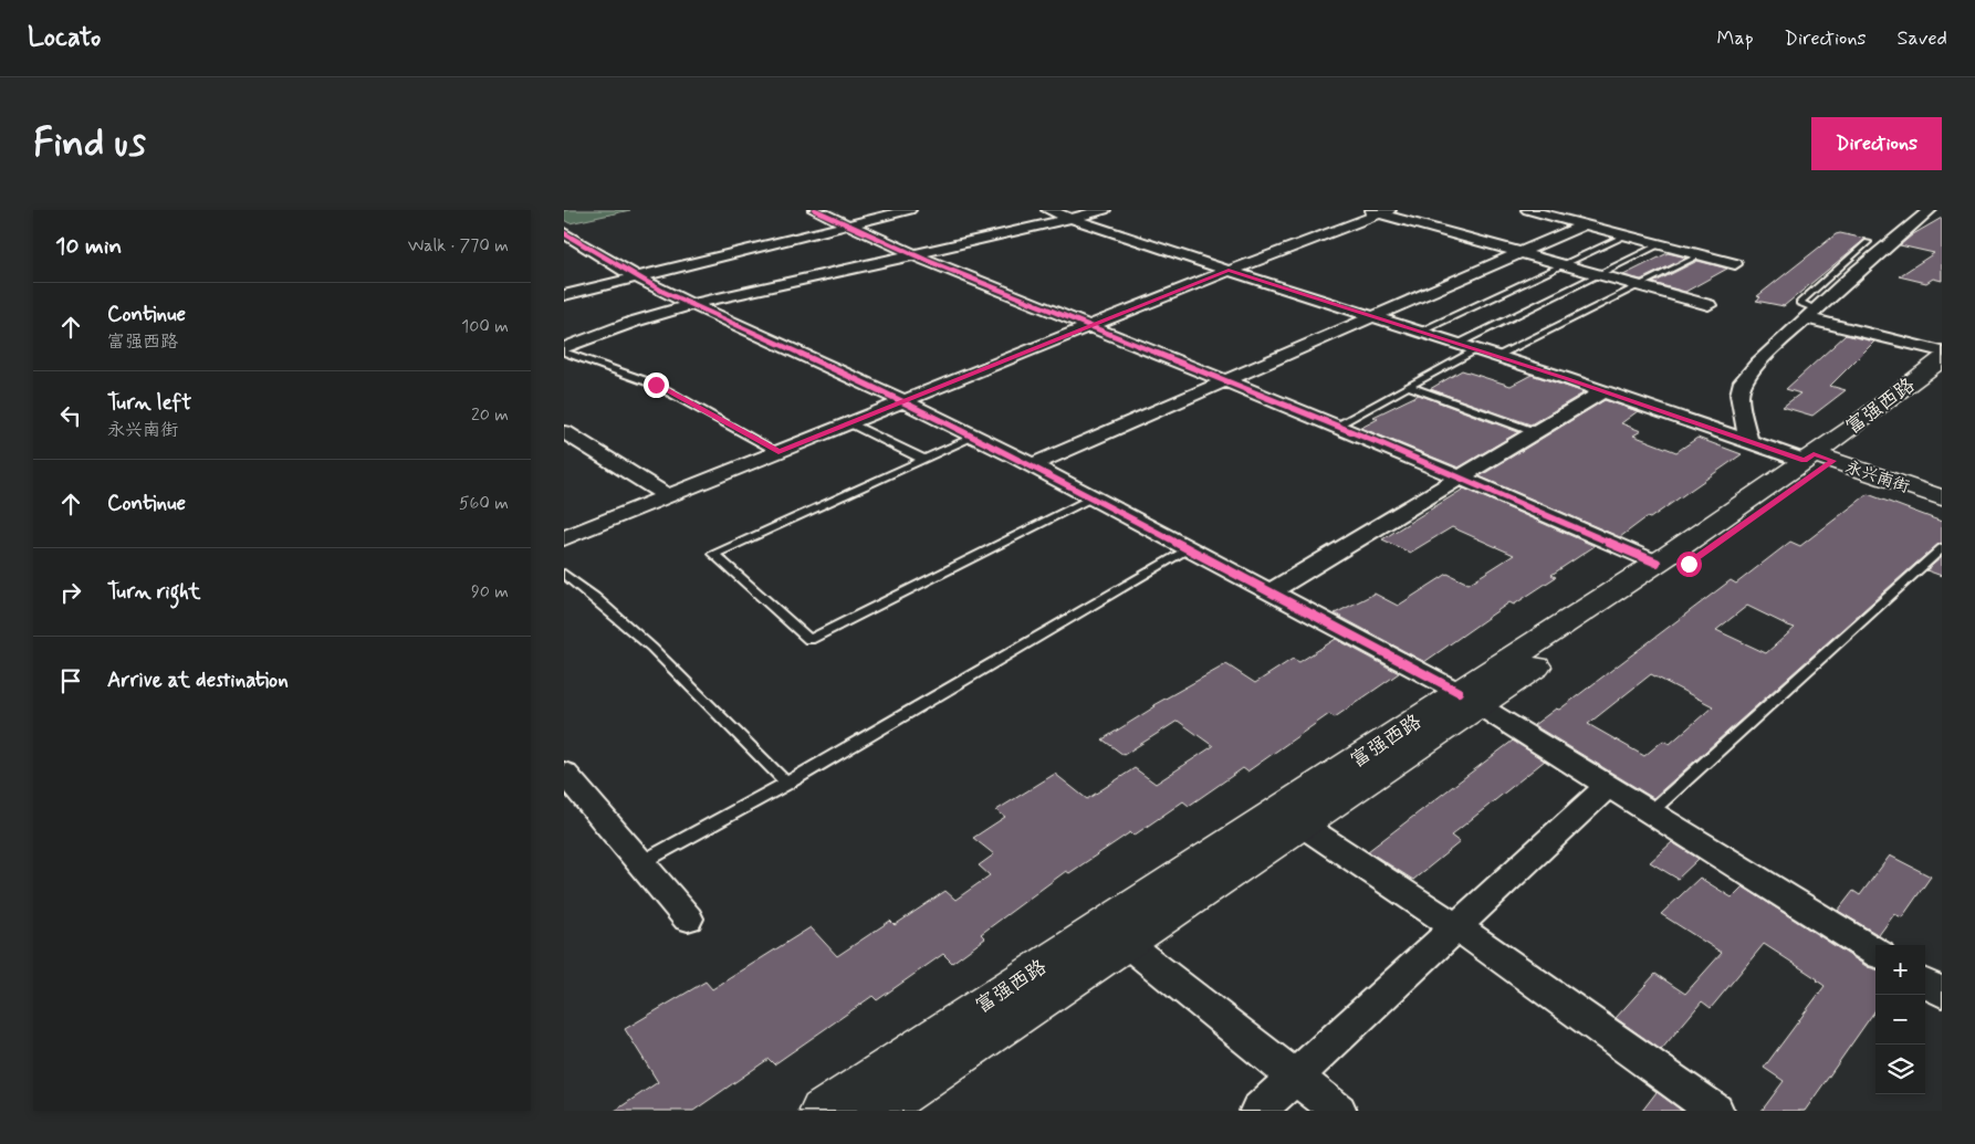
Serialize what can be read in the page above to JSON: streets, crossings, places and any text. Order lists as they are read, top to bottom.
{
  "streets": {
    "main road": ["富强西路", "永兴南街"]
  },
  "crossings": [
    ["富强西路", "永兴南街"]
  ],
  "page": {
    "header": "Locato",
    "nav": ["Map", "Directions", "Saved"],
    "buttons": "Directions",
    "title": "Find us",
    "heading": ["10 min", "Walk · 770 m"],
    "list": [
      ["Continue", "富强西路", "100 m"],
      ["Turn left", "永兴南街", "20 m"],
      ["Continue", "560 m"],
      ["Turn right", "90 m"],
      "Arrive at destination"
    ],
    "map_buttons": ["+", "−"]
  }
}
